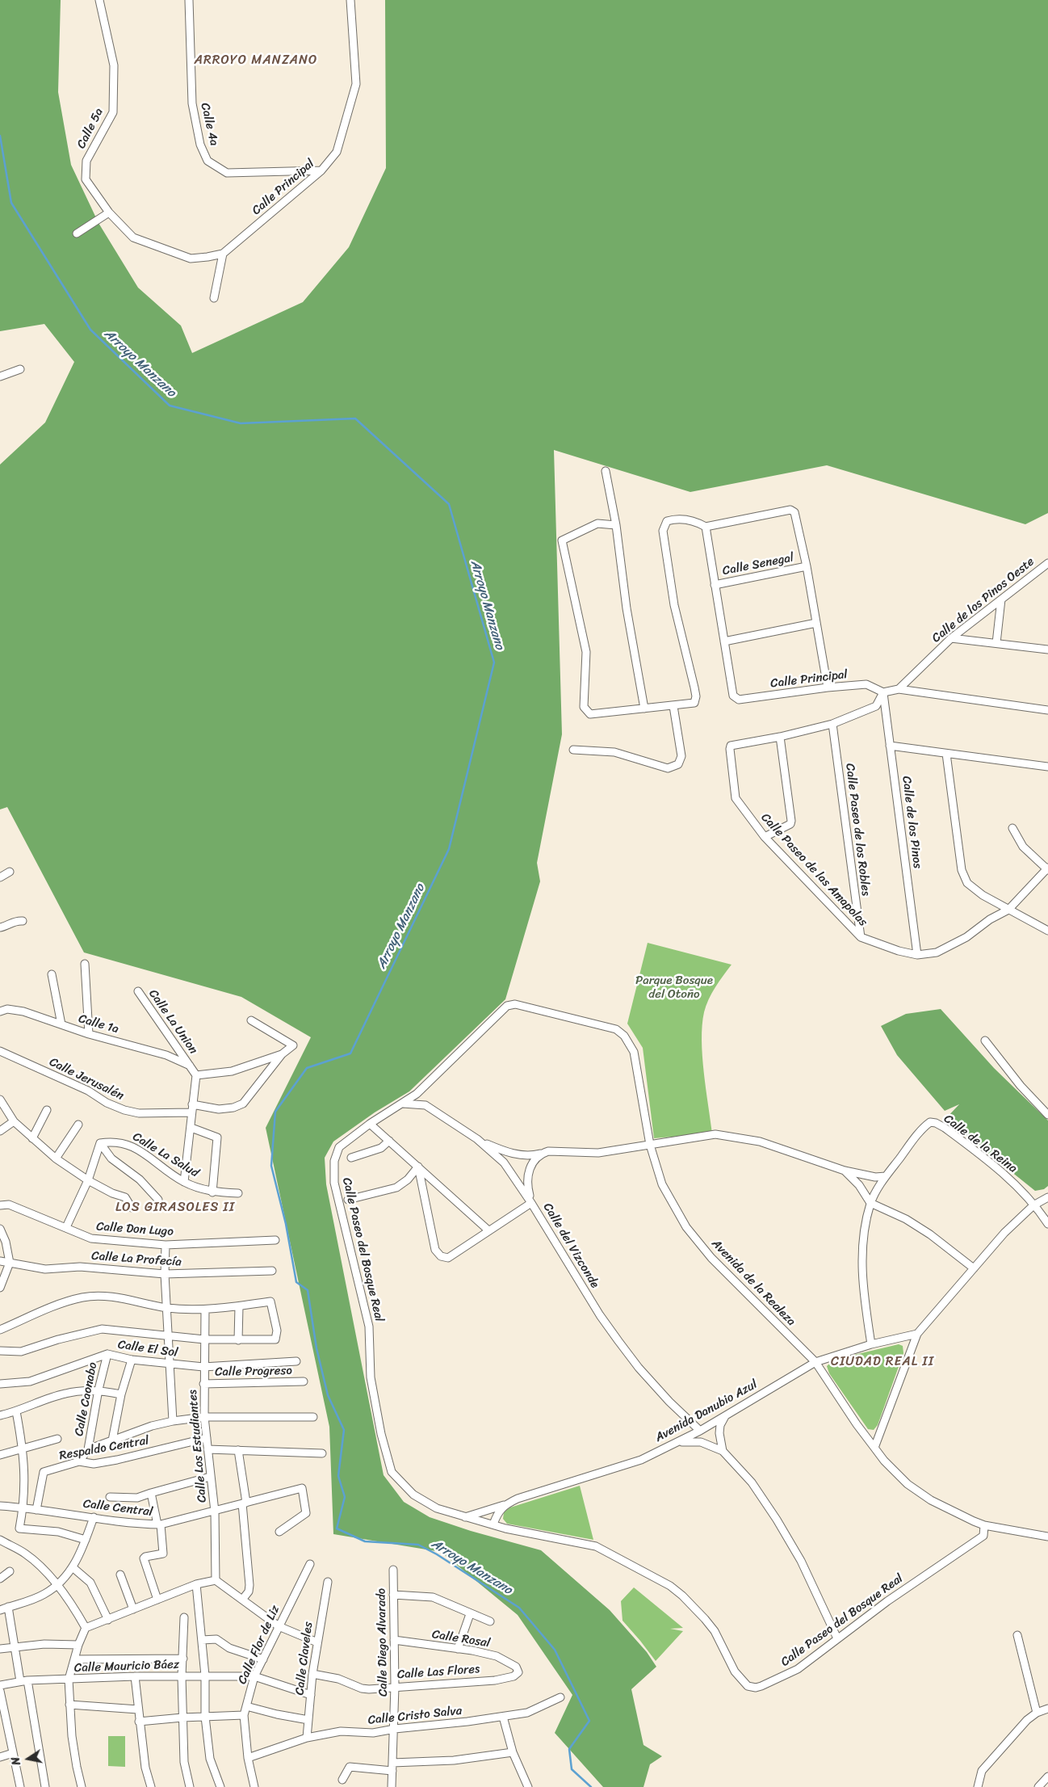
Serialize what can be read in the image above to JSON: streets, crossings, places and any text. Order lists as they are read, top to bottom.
{
  "streets": {
    "street": [
      "Calle 4a",
      "Calle 5a",
      "Calle Principal",
      "Calle Senegal",
      "Calle de los Pinos Oeste",
      "Calle de los Pinos",
      "Calle Paseo de los Robles",
      "Calle Paseo de las Amapolas",
      "Calle La Union",
      "Calle 1a",
      "Calle Jerusalén",
      "Calle de la Reina",
      "Calle La Salud",
      "Calle Don Lugo",
      "Calle del Vizconde",
      "Calle Paseo del Bosque Real",
      "Calle La Profecía",
      "Avenida de la Realeza",
      "Calle El Sol",
      "Calle Progreso",
      "Calle Caonabo",
      "Avenida Danubio Azul",
      "Calle Los Estudiantes",
      "Respaldo Central",
      "Calle Central",
      "Calle Rosal",
      "Calle Diego Alvarado",
      "Calle Flor de Liz",
      "Calle Claveles",
      "Calle Mauricio Báez",
      "Calle Las Flores",
      "Calle Cristo Salva"
    ]
  },
  "crossings": [
    ["Calle 4a", "Calle Principal"],
    ["Calle 5a", "Calle Principal"],
    ["Calle Principal", "Calle de los Pinos"],
    ["Calle Principal", "Calle Paseo de las Amapolas"],
    ["Calle de los Pinos", "Calle Paseo de las Amapolas"],
    ["Calle Paseo de los Robles", "Calle Paseo de las Amapolas"],
    ["Calle La Union", "Calle 1a"],
    ["Calle de la Reina", "Avenida Danubio Azul"],
    ["Calle del Vizconde", "Calle Paseo del Bosque Real"],
    ["Calle del Vizconde", "Avenida Danubio Azul"],
    ["Calle Paseo del Bosque Real", "Avenida de la Realeza"],
    ["Avenida de la Realeza", "Avenida Danubio Azul"],
    ["Calle El Sol", "Calle Caonabo"],
    ["Calle El Sol", "Calle Los Estudiantes"],
    ["Calle Progreso", "Calle Los Estudiantes"],
    ["Calle Los Estudiantes", "Respaldo Central"],
    ["Calle Los Estudiantes", "Calle Central"],
    ["Respaldo Central", "Calle Central"],
    ["Calle Rosal", "Calle Diego Alvarado"],
    ["Calle Rosal", "Calle Las Flores"],
    ["Calle Diego Alvarado", "Calle Las Flores"],
    ["Calle Diego Alvarado", "Calle Cristo Salva"],
    ["Calle Flor de Liz", "Calle Mauricio Báez"],
    ["Calle Flor de Liz", "Calle Cristo Salva"],
    ["Calle Claveles", "Calle Mauricio Báez"],
    ["Calle Claveles", "Calle Las Flores"],
    ["Calle Claveles", "Calle Cristo Salva"]
  ],
  "districts": ["ARROYO MANZANO", "LOS GIRASOLES II", "CIUDAD REAL II"],
  "water": ["Arroyo Manzano"],
  "parks": ["Parque Bosque del Otoño"],
  "north": "left"
}
